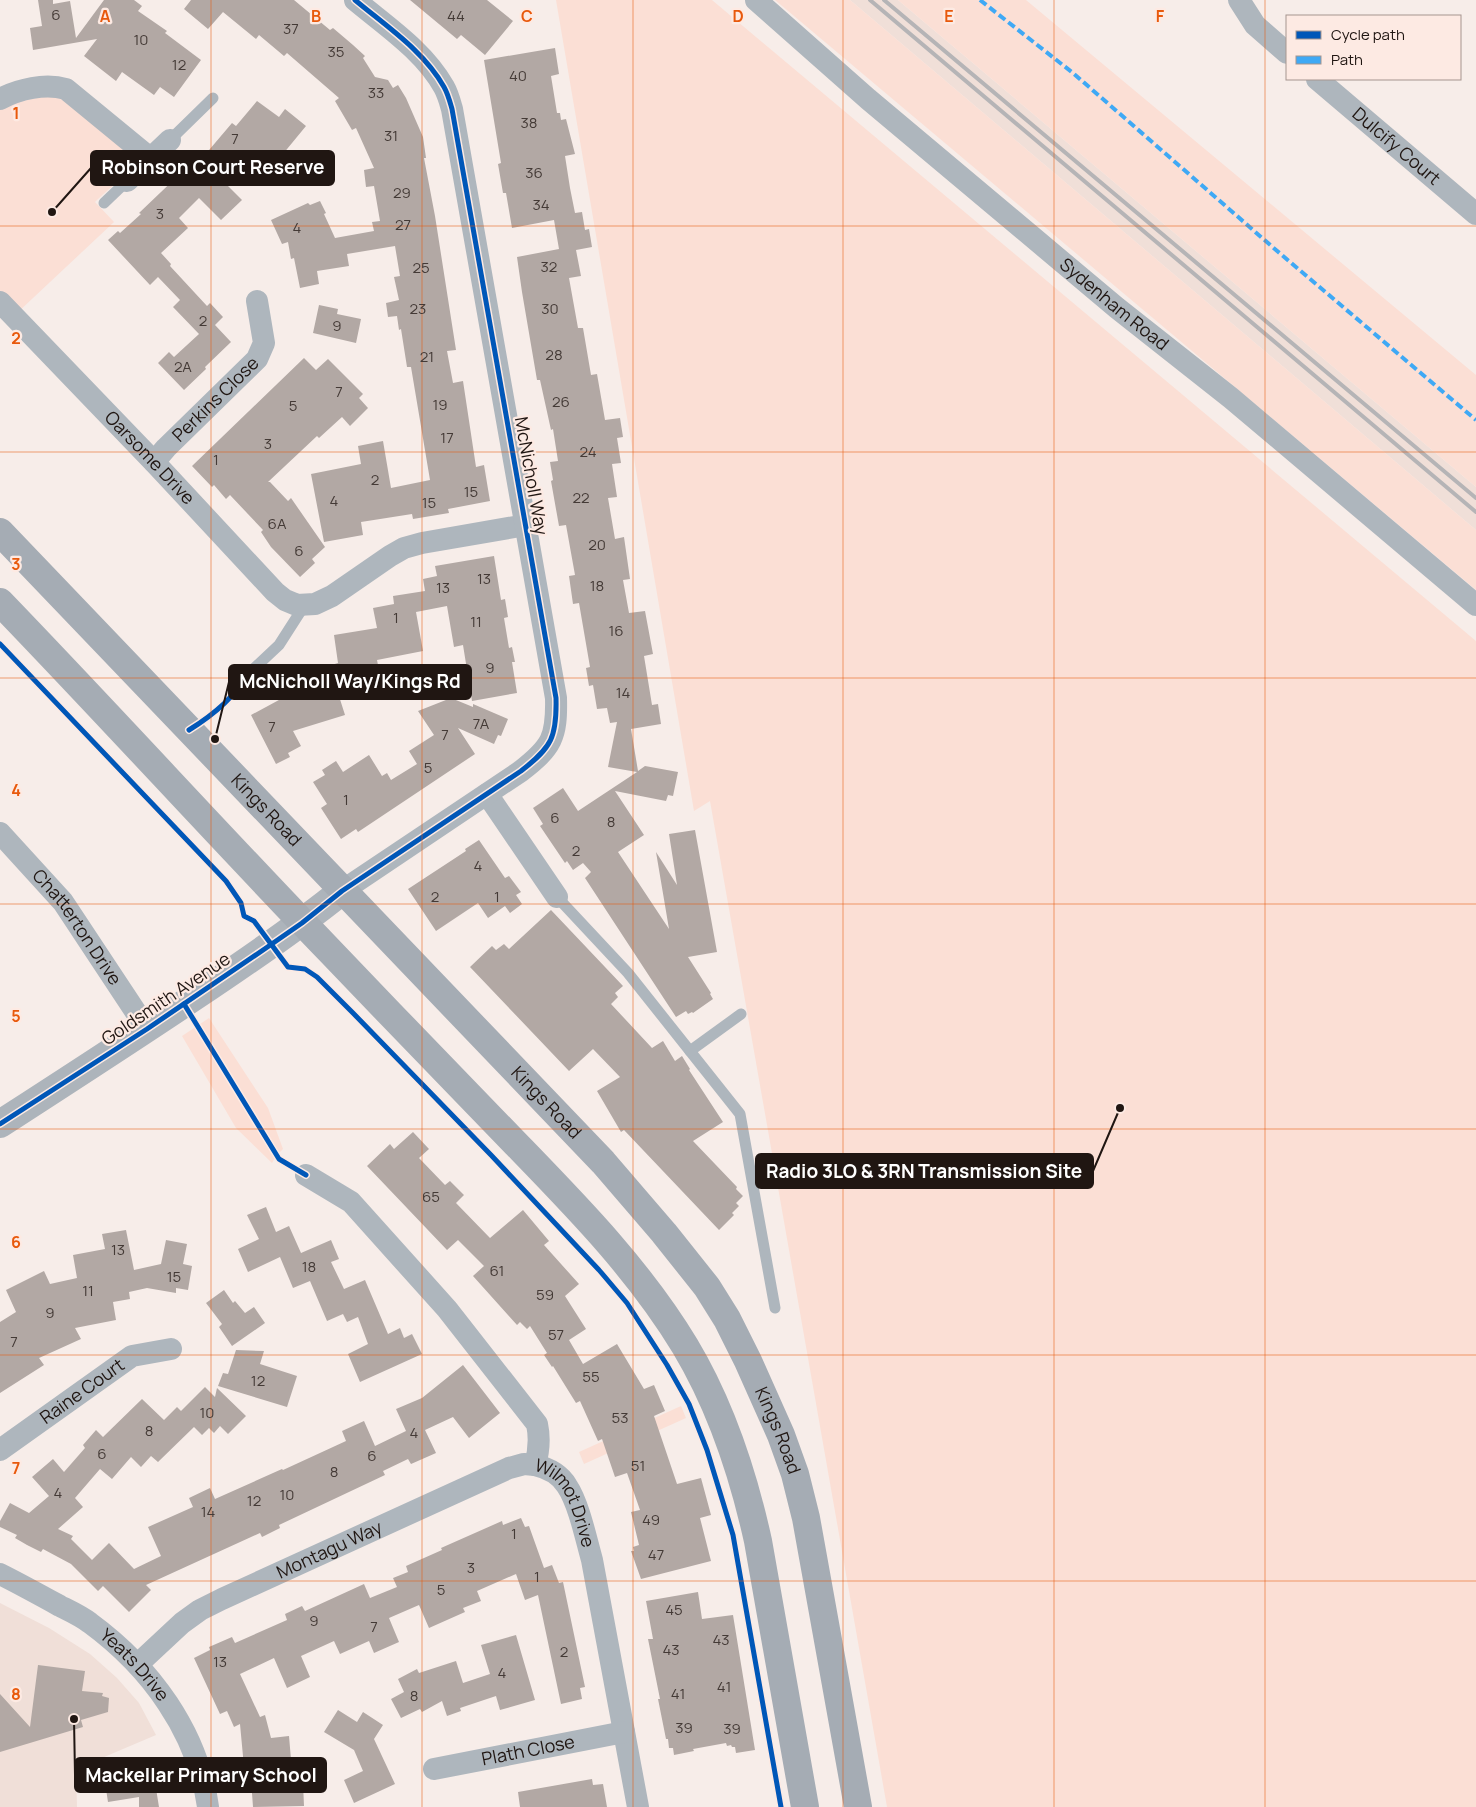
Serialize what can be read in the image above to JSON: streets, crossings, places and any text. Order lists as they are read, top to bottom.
{
  "streets": {
    "main road": ["Kings Road"],
    "street": [
      "Dulcify Court",
      "Sydenham Road",
      "Perkins Close",
      "Oarsome Drive",
      "McNicholl Way",
      "Chatterton Drive",
      "Goldsmith Avenue",
      "Raine Court",
      "Wilmot Drive",
      "Montagu Way",
      "Yeats Drive",
      "Plath Close"
    ]
  },
  "crossings": [
    ["Perkins Close", "Oarsome Drive"],
    ["McNicholl Way", "Kings Road"],
    ["McNicholl Way", "Goldsmith Avenue"],
    ["Kings Road", "Goldsmith Avenue"],
    ["Chatterton Drive", "Goldsmith Avenue"],
    ["Wilmot Drive", "Montagu Way"],
    ["Wilmot Drive", "Plath Close"],
    ["Montagu Way", "Yeats Drive"]
  ],
  "places": [
    "Robinson Court Reserve",
    "McNicholl Way/Kings Rd",
    "Radio 3LO & 3RN Transmission Site",
    "Mackellar Primary School"
  ],
  "house_numbers": [
    "6",
    "44",
    "37",
    "10",
    "35",
    "12",
    "40",
    "33",
    "38",
    "31",
    "7",
    "36",
    "29",
    "34",
    "3",
    "27",
    "4",
    "32",
    "25",
    "23",
    "30",
    "2",
    "9",
    "28",
    "21",
    "2A",
    "7",
    "26",
    "19",
    "5",
    "17",
    "3",
    "24",
    "1",
    "2",
    "15",
    "22",
    "4",
    "15",
    "6A",
    "20",
    "6",
    "13",
    "18",
    "13",
    "1",
    "11",
    "16",
    "9",
    "14",
    "7A",
    "7",
    "7",
    "5",
    "1",
    "6",
    "8",
    "2",
    "4",
    "2",
    "1",
    "65",
    "13",
    "18",
    "61",
    "15",
    "11",
    "59",
    "9",
    "57",
    "7",
    "55",
    "12",
    "10",
    "53",
    "8",
    "4",
    "6",
    "6",
    "51",
    "8",
    "4",
    "10",
    "12",
    "14",
    "49",
    "1",
    "47",
    "3",
    "1",
    "5",
    "45",
    "9",
    "7",
    "43",
    "43",
    "2",
    "13",
    "4",
    "41",
    "41",
    "8",
    "39",
    "39"
  ],
  "legend": ["Cycle path", "Path"],
  "grid": {
    "columns": [
      "A",
      "B",
      "C",
      "D",
      "E",
      "F"
    ],
    "rows": [
      "1",
      "2",
      "3",
      "4",
      "5",
      "6",
      "7",
      "8"
    ]
  }
}
